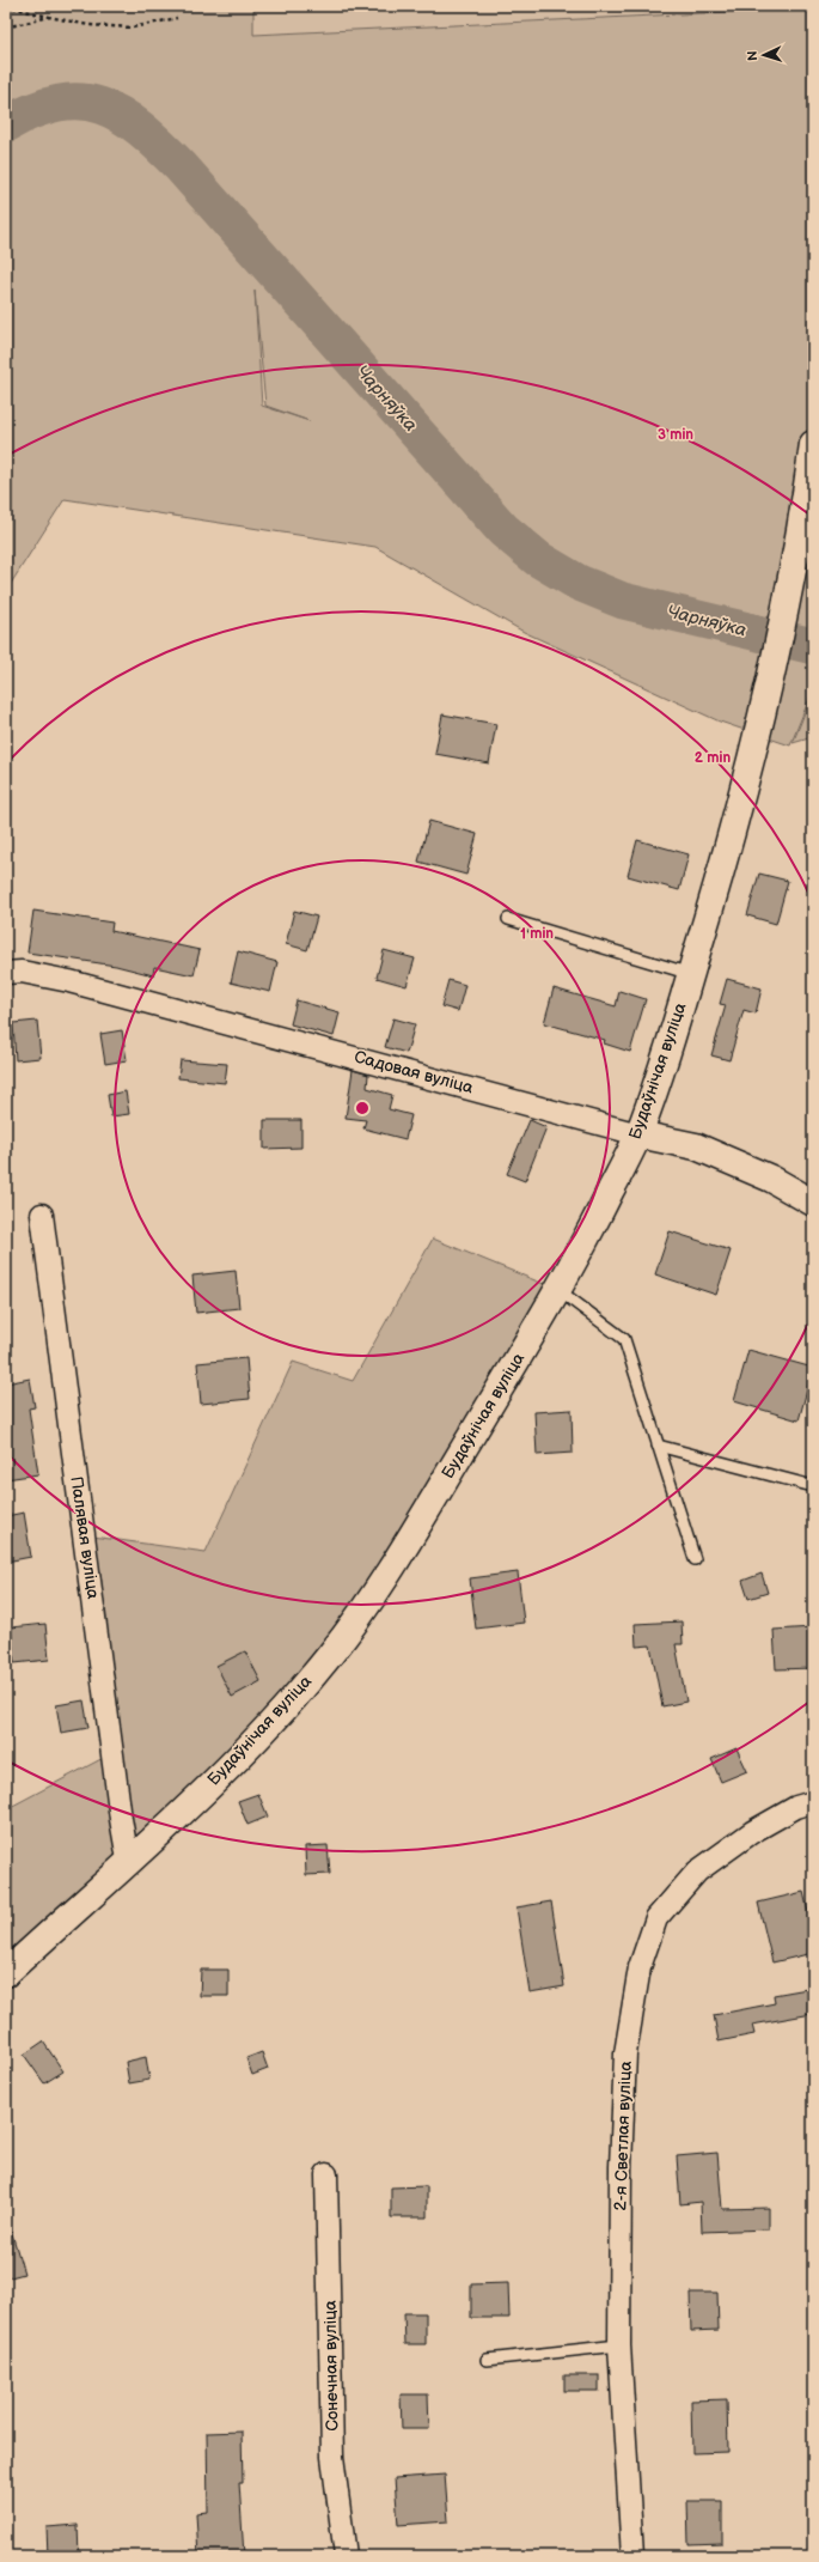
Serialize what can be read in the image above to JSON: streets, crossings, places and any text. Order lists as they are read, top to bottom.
{
  "streets": {
    "main road": ["Будаўнічая вуліца", "Садовая вуліца"],
    "street": ["Палявая вуліца", "2-я Светлая вуліца", "Сонечная вуліца"]
  },
  "crossings": [
    ["Будаўнічая вуліца", "Садовая вуліца"],
    ["Будаўнічая вуліца", "Палявая вуліца"]
  ],
  "water": ["Чарняўка"],
  "north": "left",
  "rings": ["3 min", "2 min", "1 min"]
}
